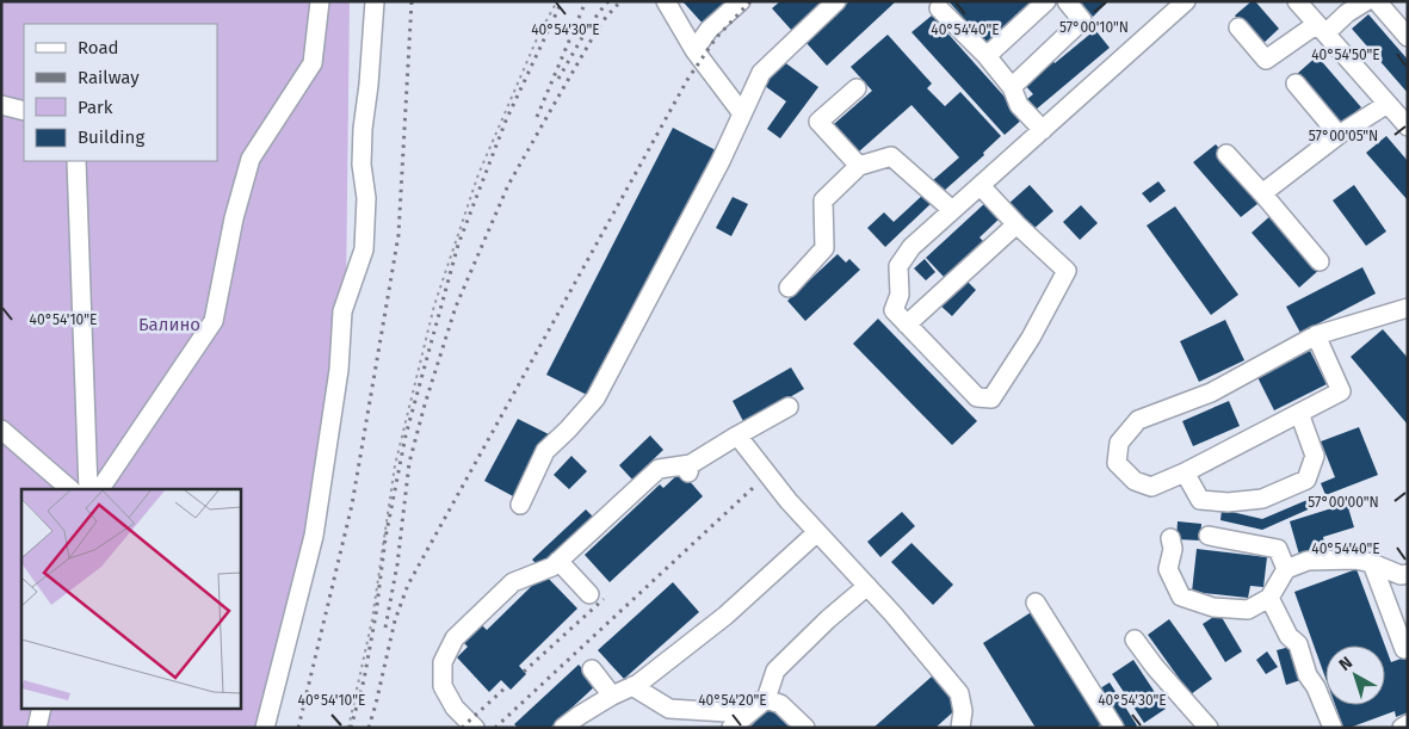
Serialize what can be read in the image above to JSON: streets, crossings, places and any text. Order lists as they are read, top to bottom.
{
  "parks": ["Балино"],
  "legend": [
    "Road",
    "Railway",
    "Park",
    "Building"
  ],
  "north": "top left",
  "coordinates": [
    "57°00'10\"N",
    "40°54'30\"E",
    "40°54'40\"E",
    "40°54'50\"E",
    "57°00'05\"N",
    "40°54'10\"E",
    "57°00'00\"N",
    "40°54'20\"E"
  ]
}
